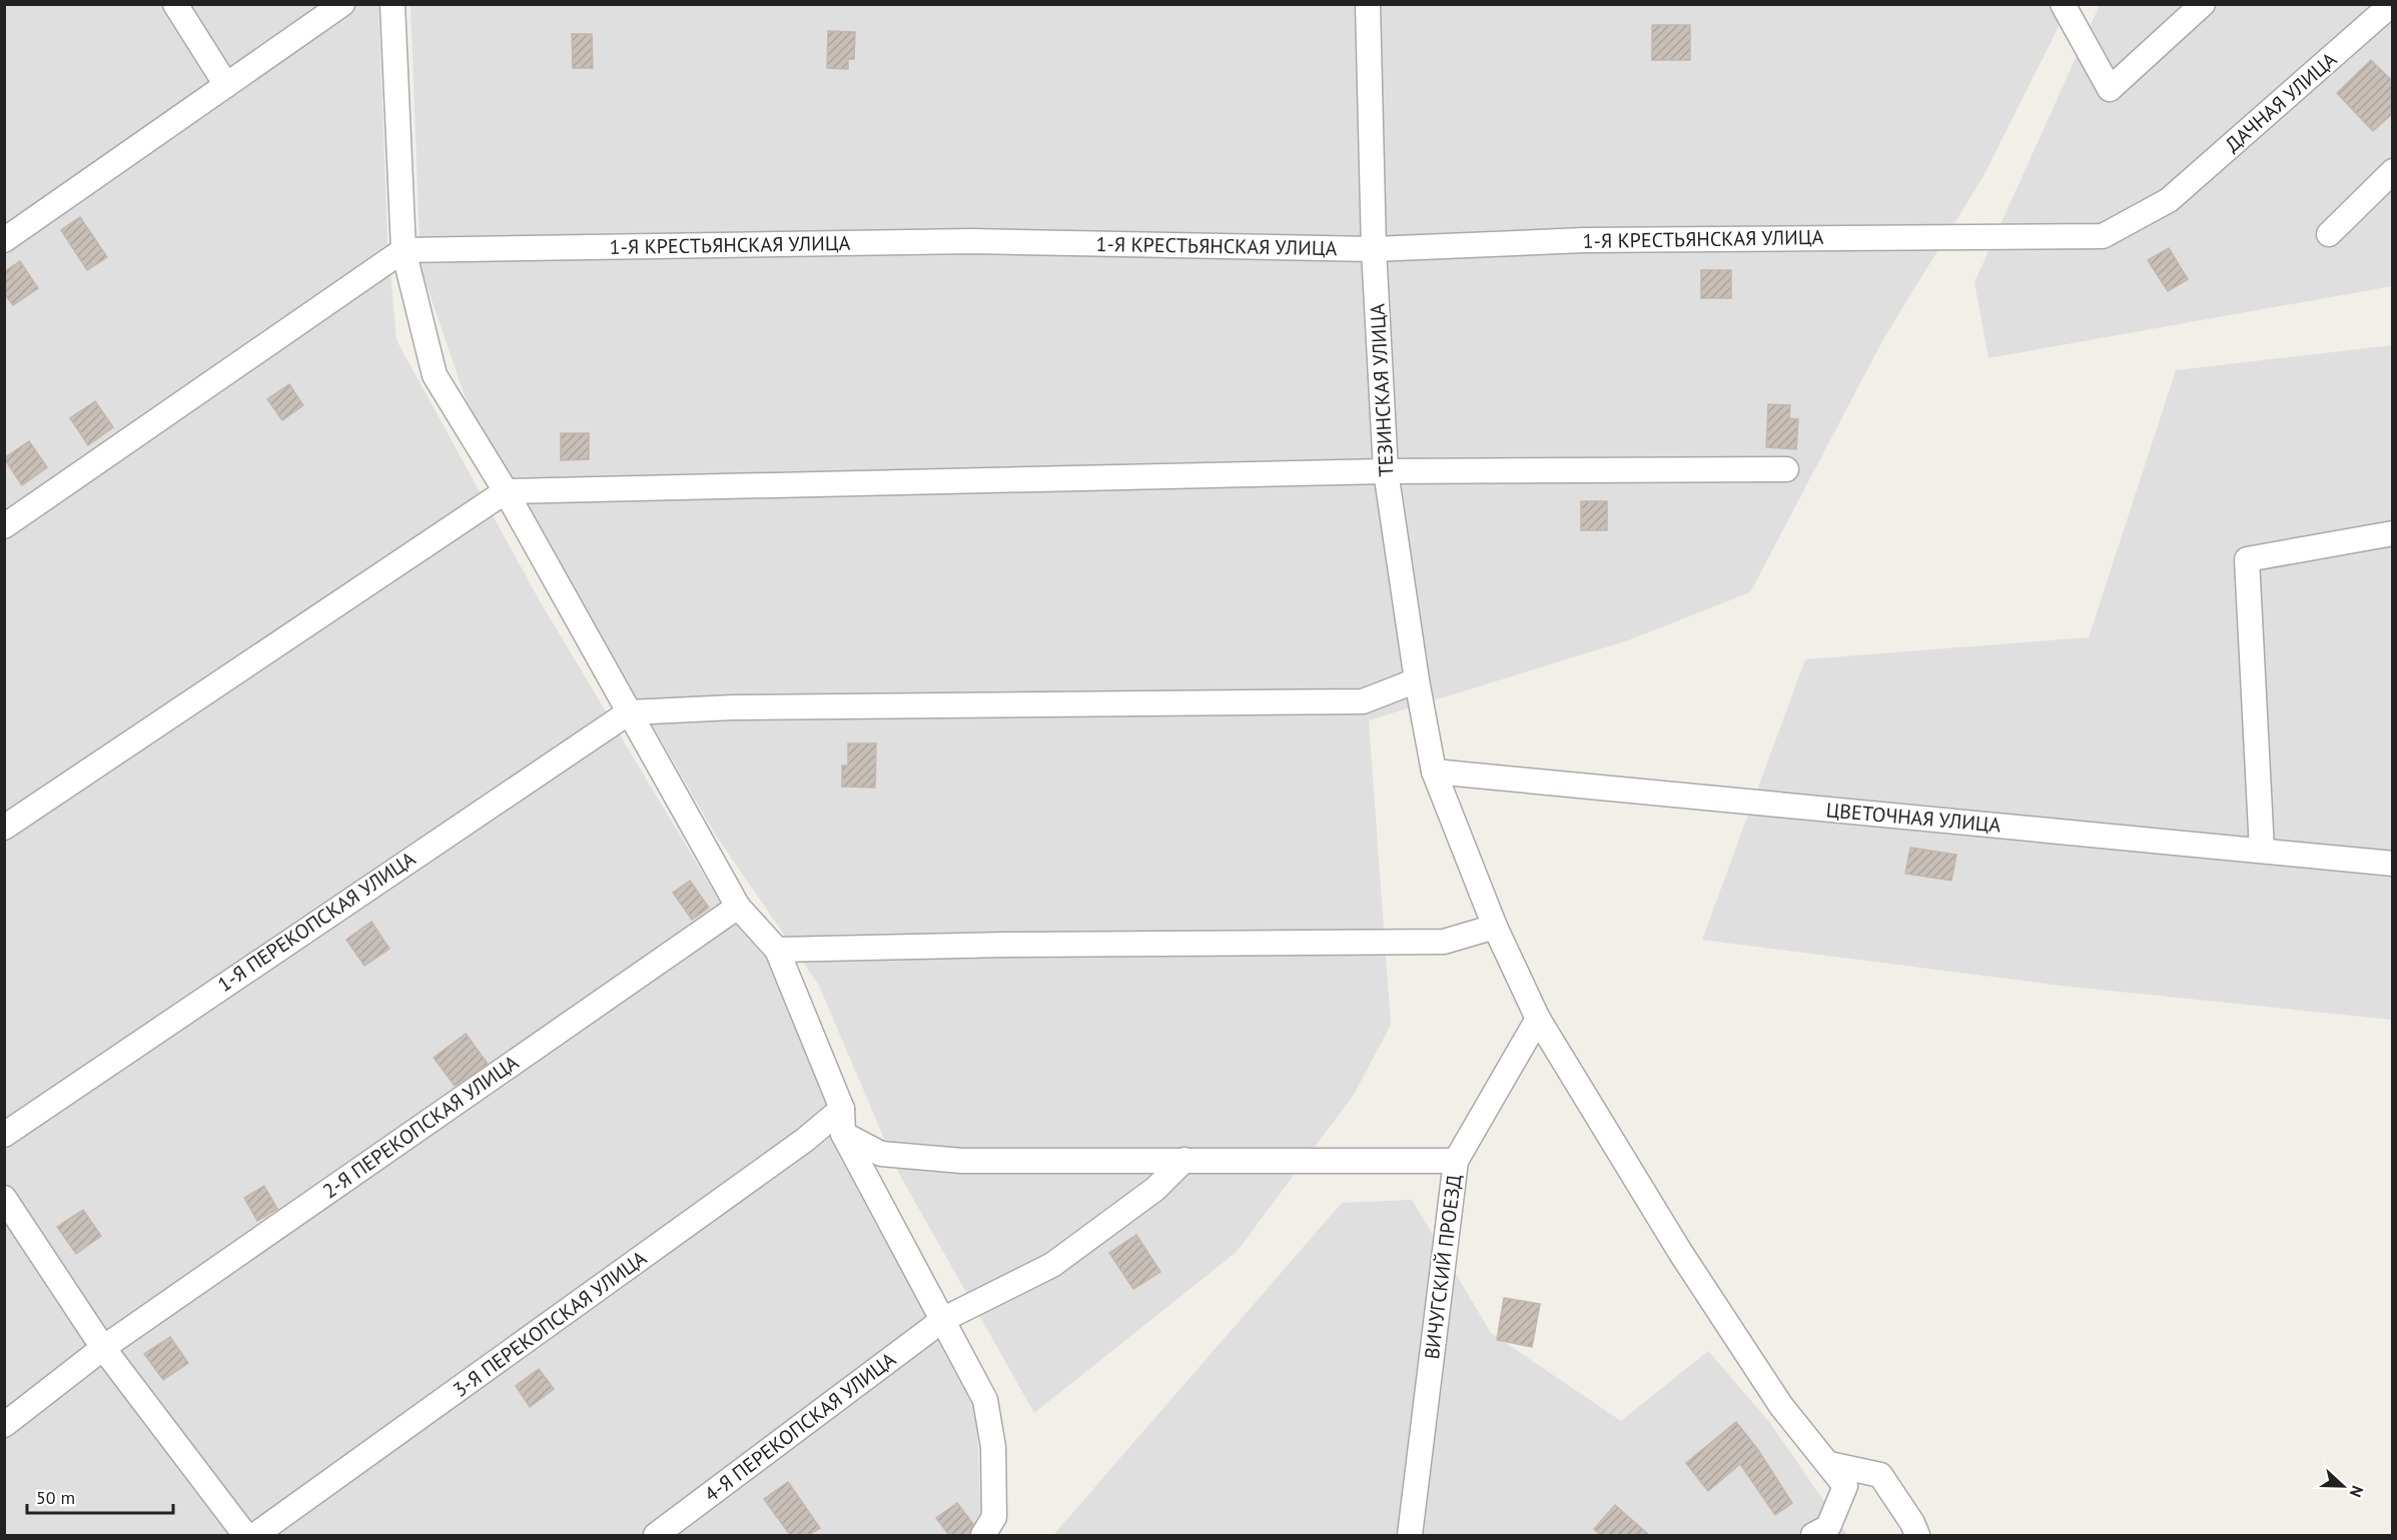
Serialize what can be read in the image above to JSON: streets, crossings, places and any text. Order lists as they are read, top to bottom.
{
  "streets": {
    "street": [
      "ДАЧНАЯ УЛИЦА",
      "1-Я КРЕСТЬЯНСКАЯ УЛИЦА",
      "ТЕЗИНСКАЯ УЛИЦА",
      "ЦВЕТОЧНАЯ УЛИЦА",
      "1-Я ПЕРЕКОПСКАЯ УЛИЦА",
      "2-Я ПЕРЕКОПСКАЯ УЛИЦА",
      "ВИЧУГСКИЙ ПРОЕЗД",
      "3-Я ПЕРЕКОПСКАЯ УЛИЦА",
      "4-Я ПЕРЕКОПСКАЯ УЛИЦА"
    ]
  },
  "crossings": [
    ["ДАЧНАЯ УЛИЦА", "1-Я КРЕСТЬЯНСКАЯ УЛИЦА"],
    ["1-Я КРЕСТЬЯНСКАЯ УЛИЦА", "ТЕЗИНСКАЯ УЛИЦА"],
    ["ТЕЗИНСКАЯ УЛИЦА", "ЦВЕТОЧНАЯ УЛИЦА"],
    ["ТЕЗИНСКАЯ УЛИЦА", "ВИЧУГСКИЙ ПРОЕЗД"]
  ],
  "scale_bar": "50 m",
  "north": "right"
}
